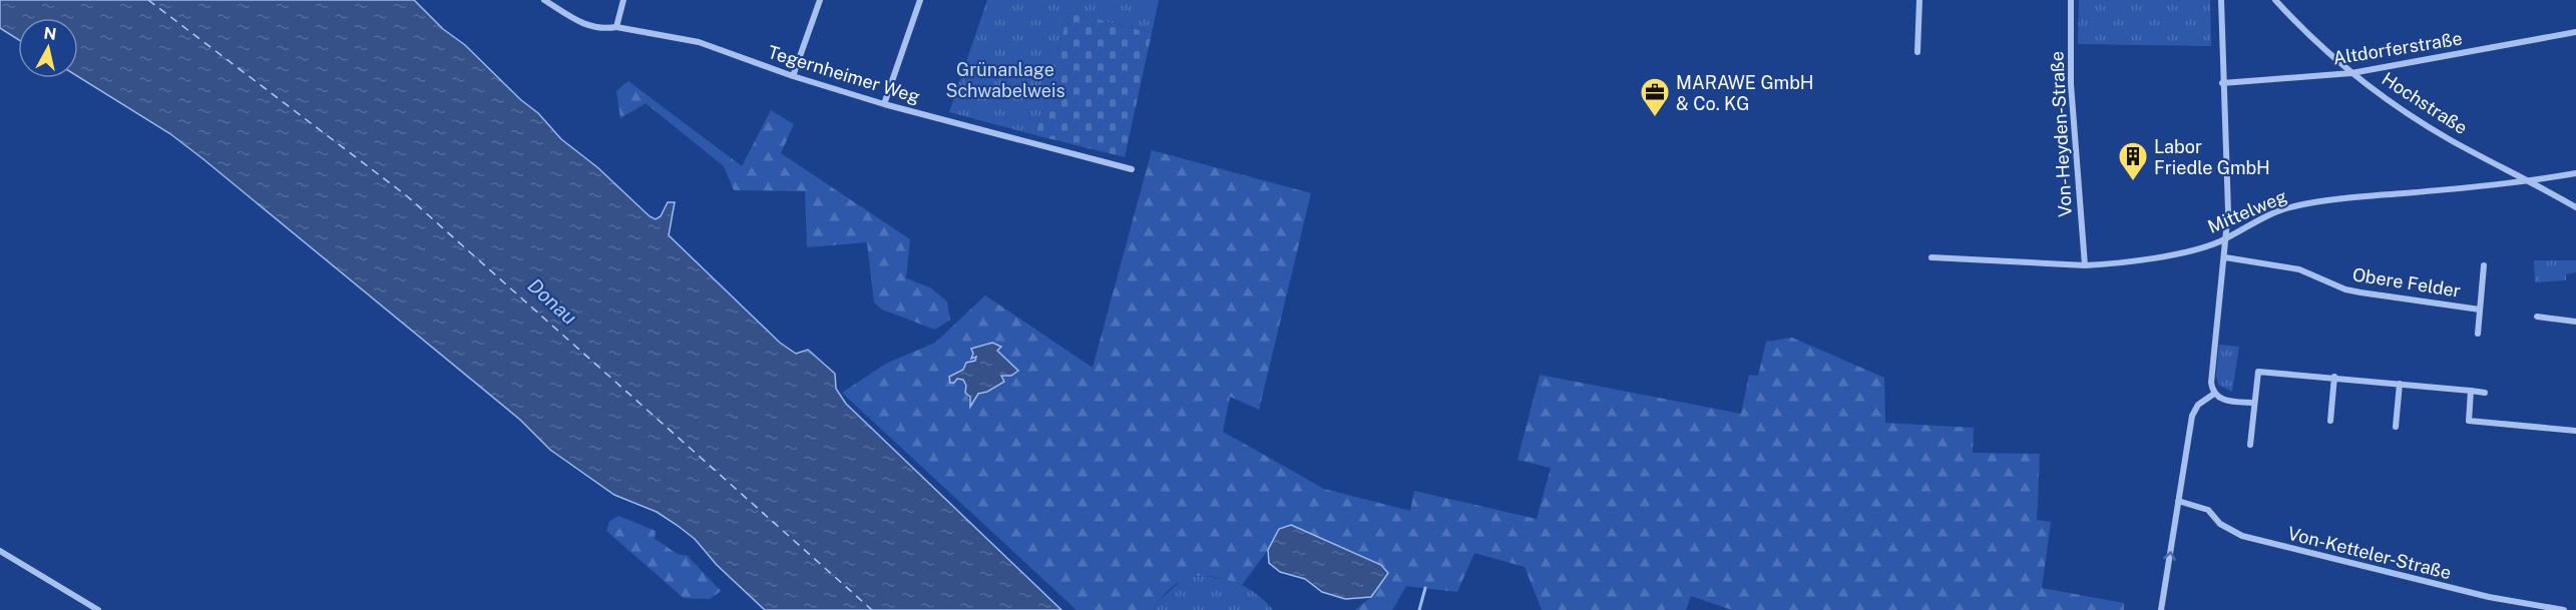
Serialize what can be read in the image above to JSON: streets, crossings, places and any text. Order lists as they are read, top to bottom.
{
  "streets": {
    "street": [
      "Altdorferstraße",
      "Tegernheimer Weg",
      "Hochstraße",
      "Von-Heyden-Straße",
      "Mittelweg",
      "Obere Felder",
      "Von-Ketteler-Straße"
    ]
  },
  "crossings": [
    ["Altdorferstraße", "Hochstraße"],
    ["Hochstraße", "Mittelweg"],
    ["Von-Heyden-Straße", "Mittelweg"]
  ],
  "water": ["Donau"],
  "parks": ["Grünanlage Schwabelweis"],
  "places": {
    "office": ["MARAWE GmbH & Co. KG"],
    "building": ["Labor Friedle GmbH"]
  },
  "north": "top"
}
